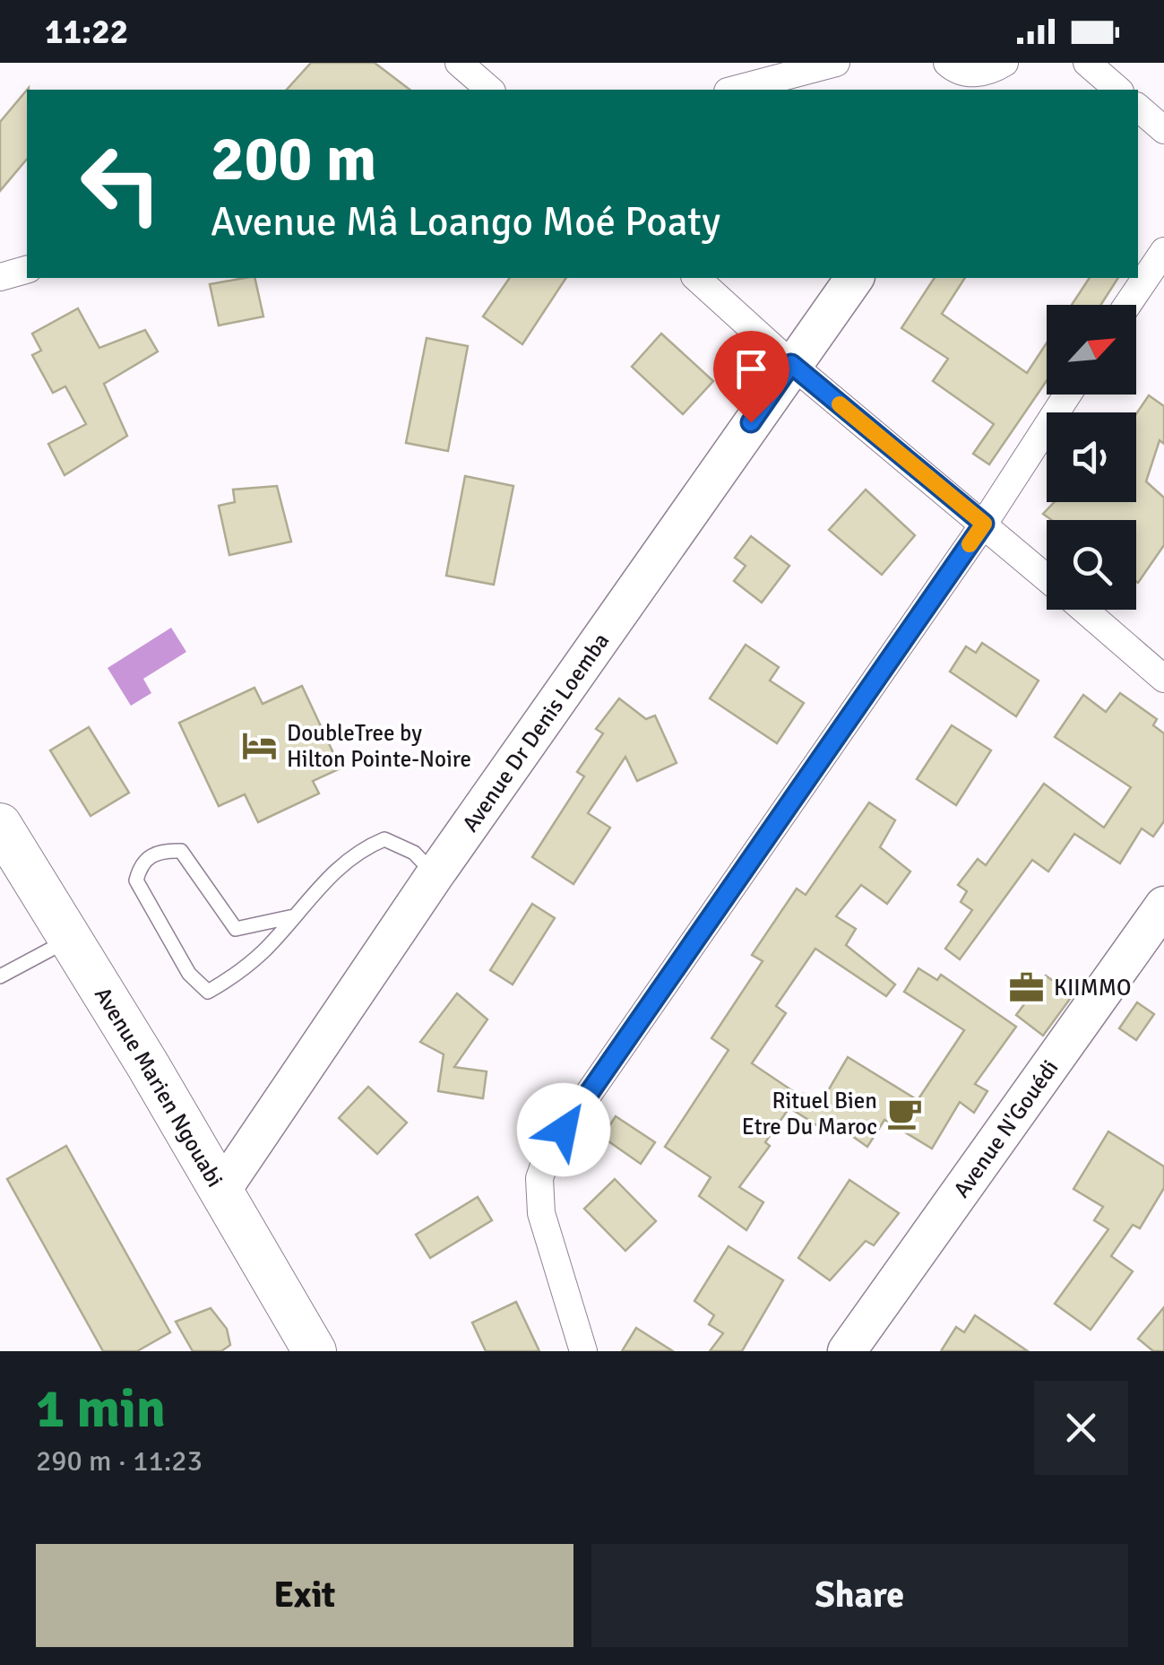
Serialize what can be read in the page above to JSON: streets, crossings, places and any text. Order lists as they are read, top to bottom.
{
  "streets": {
    "main road": ["Avenue Marien Ngouabi"],
    "street": ["Avenue Dr Denis Loemba", "Avenue N'Gouédi"]
  },
  "crossings": [
    ["Avenue Dr Denis Loemba", "Avenue Marien Ngouabi"]
  ],
  "places": {
    "hotel": ["DoubleTree by Hilton Pointe-Noire"],
    "office": ["KIIMMO"],
    "cafe": ["Rituel Bien Etre Du Maroc"]
  },
  "north": "top right",
  "page": {
    "status": "11:22",
    "turn": ["200 m", "Avenue Mâ Loango Moé Poaty"],
    "heading": ["1 min", "290 m · 11:23"],
    "buttons": ["Exit", "Share"]
  }
}
